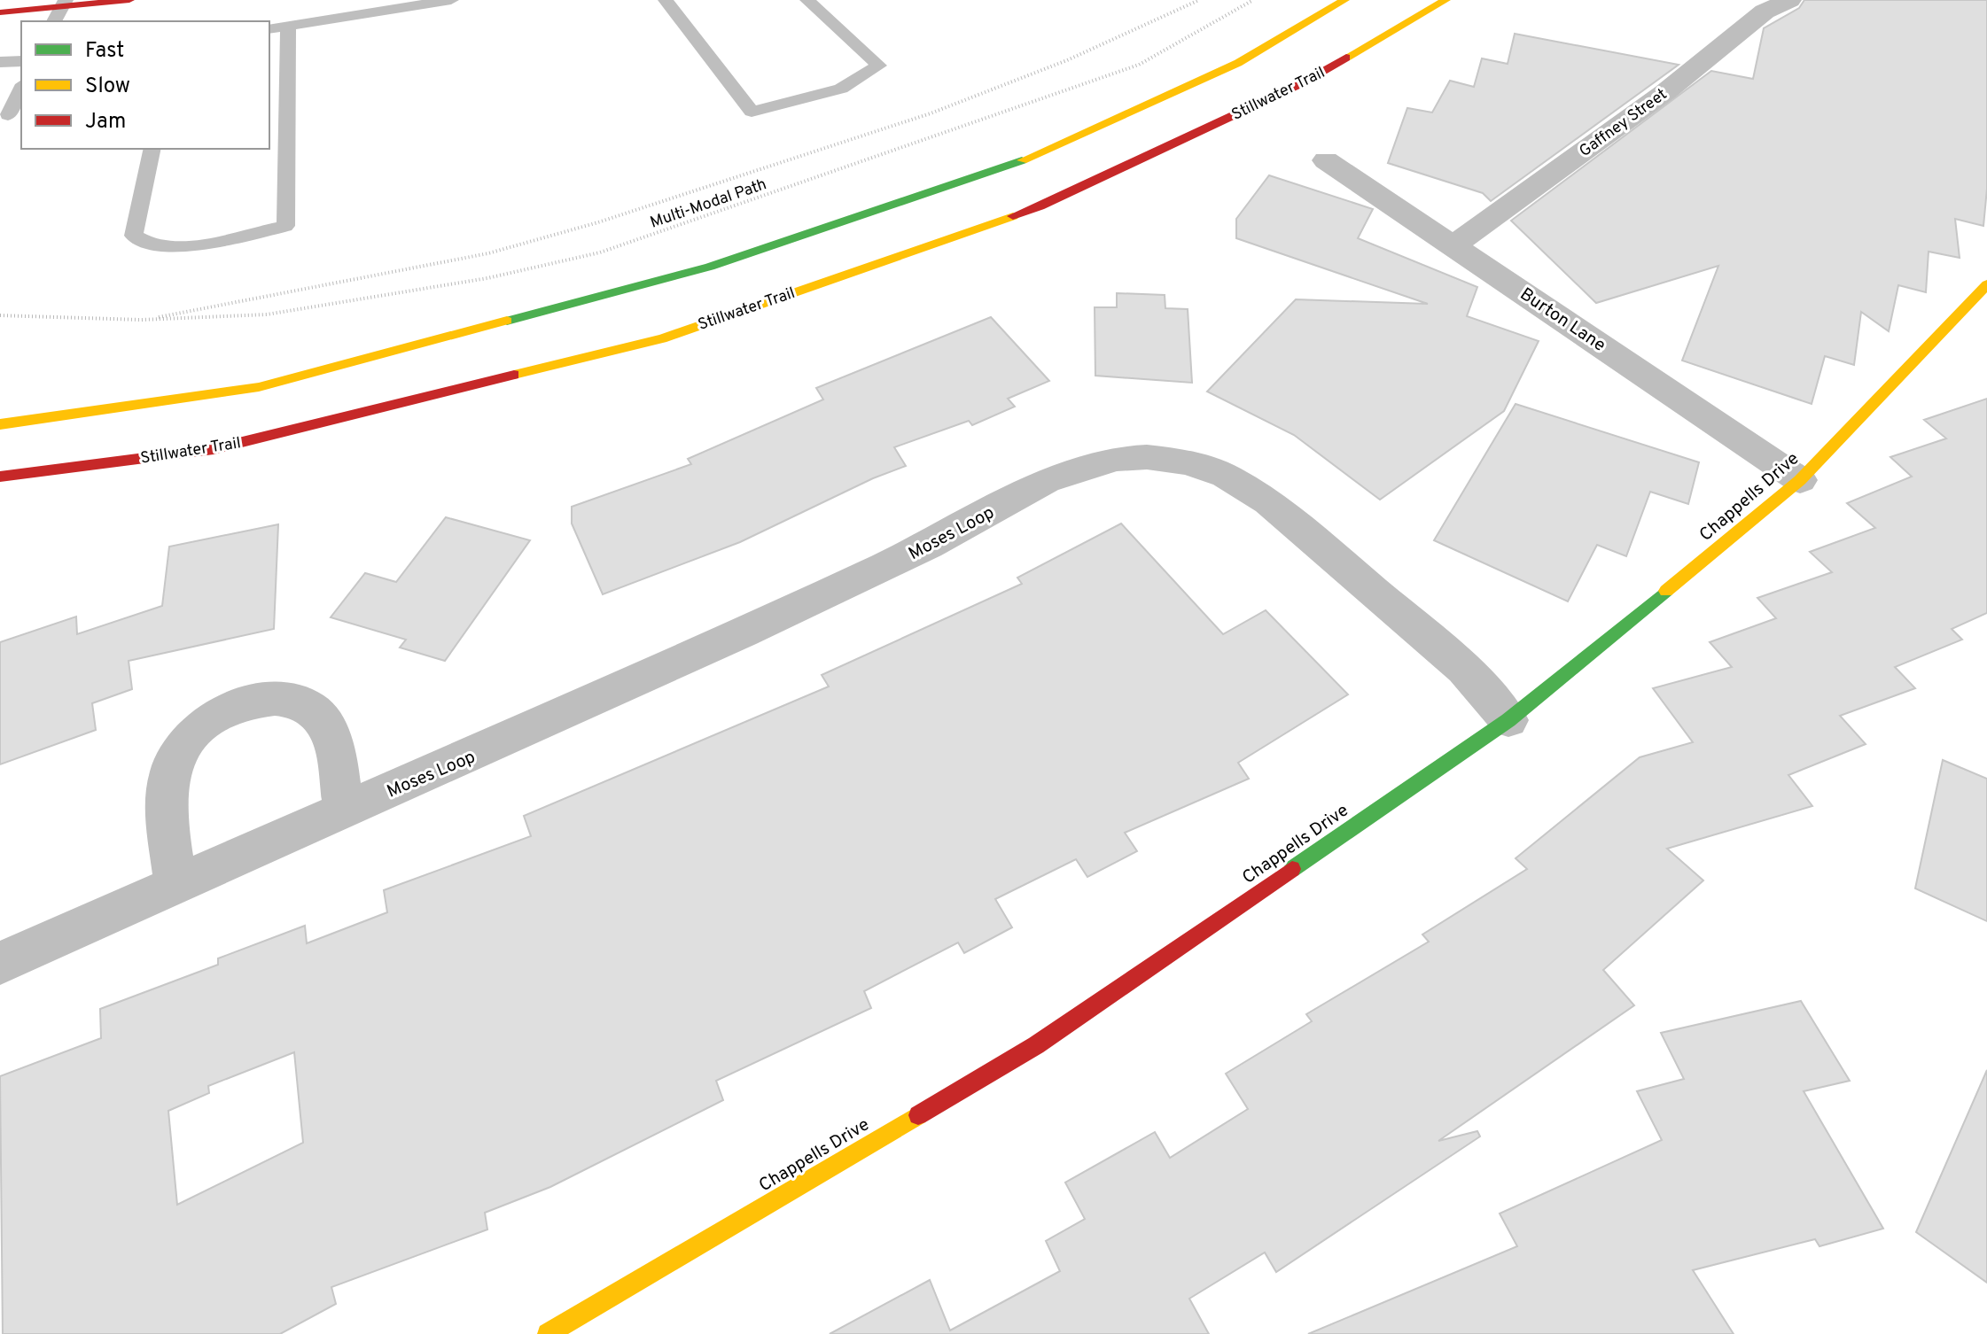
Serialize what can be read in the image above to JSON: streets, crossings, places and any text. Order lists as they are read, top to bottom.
{
  "streets": {
    "main road": ["Stillwater Trail", "Chappells Drive"],
    "street": ["Gaffney Street", "Burton Lane", "Moses Loop"],
    "path": ["Multi-Modal Path"]
  },
  "crossings": [
    ["Gaffney Street", "Burton Lane"],
    ["Burton Lane", "Chappells Drive"],
    ["Chappells Drive", "Moses Loop"]
  ],
  "legend": ["Fast", "Slow", "Jam"]
}
